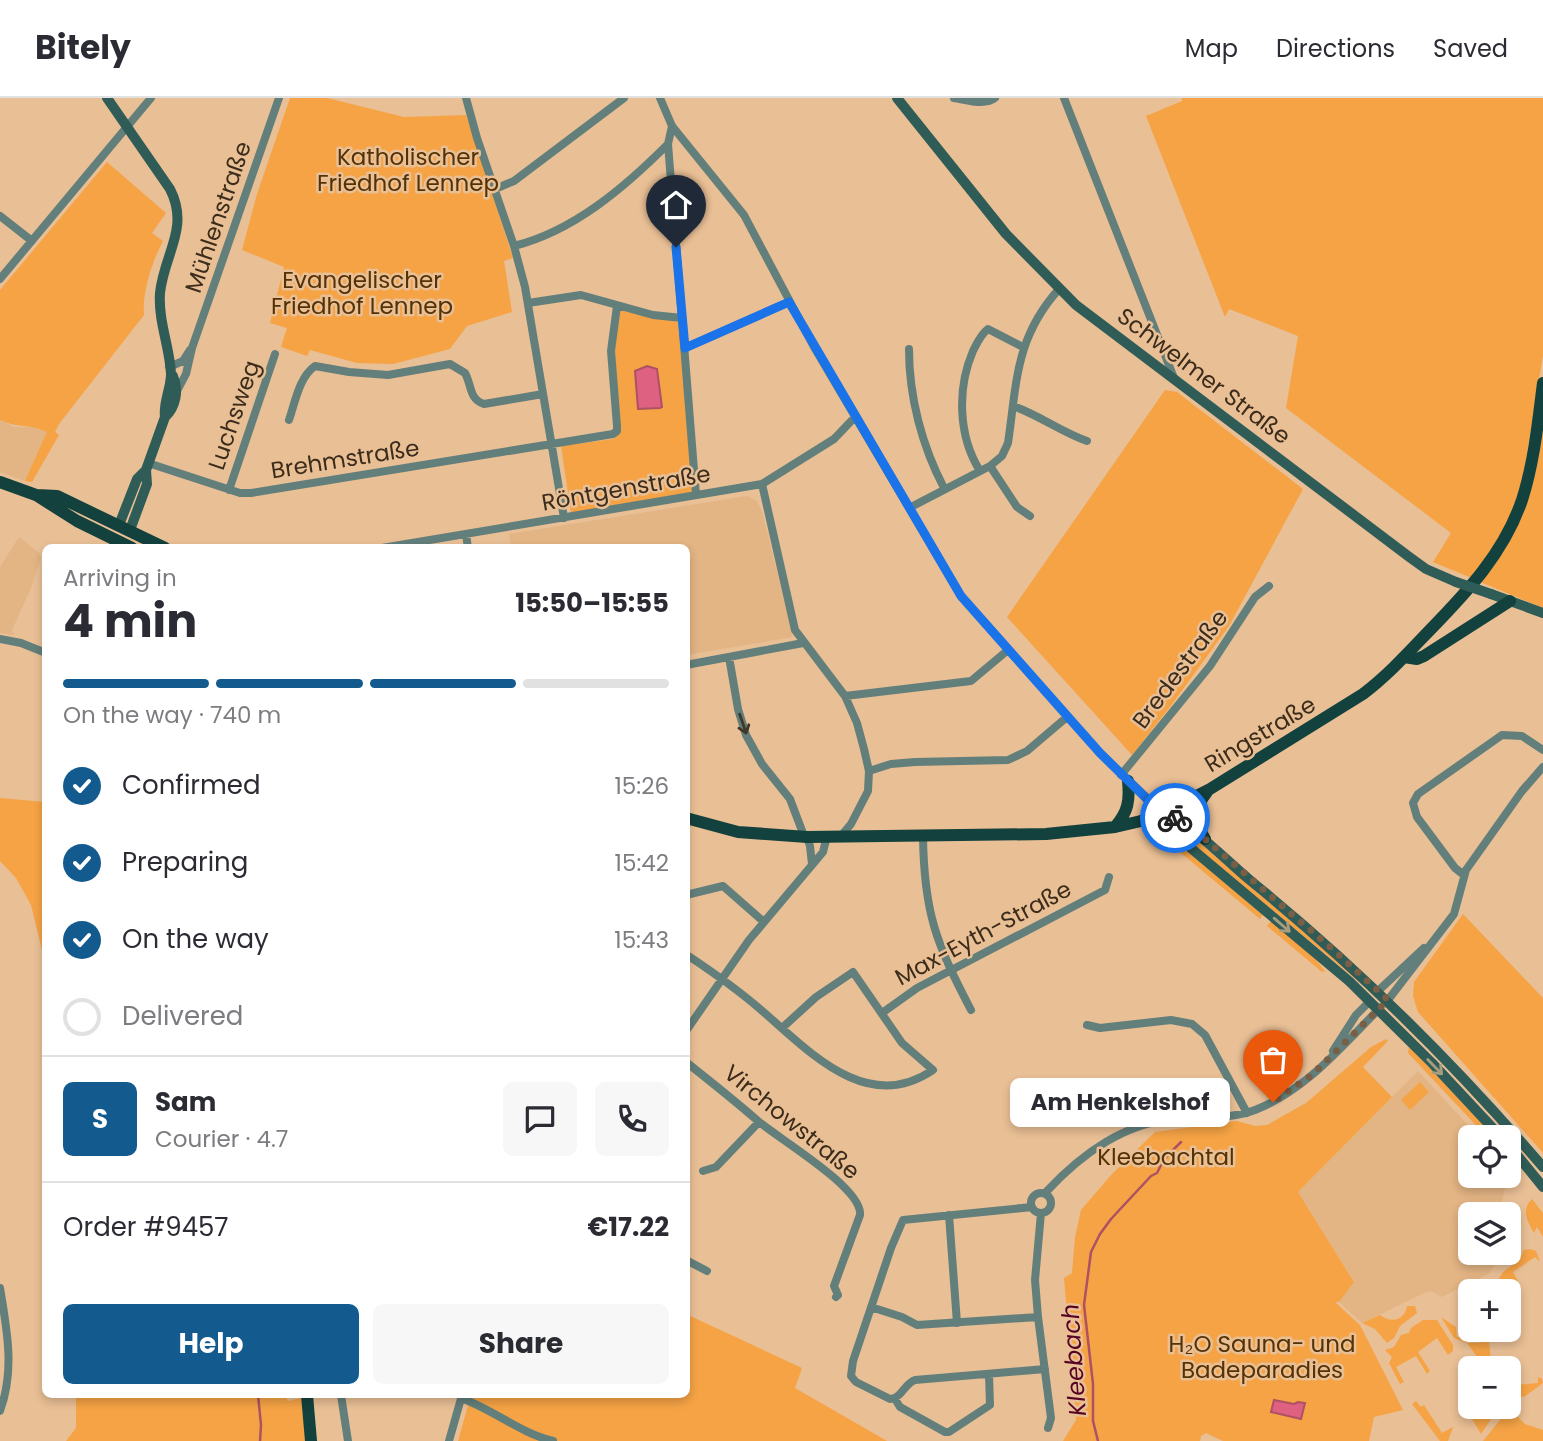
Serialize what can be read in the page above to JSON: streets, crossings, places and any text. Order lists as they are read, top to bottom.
{
  "streets": {
    "main road": ["Ringstraße"],
    "street": [
      "Mühlenstraße",
      "Schwelmer Straße",
      "Luchsweg",
      "Brehmstraße",
      "Röntgenstraße",
      "Bredestraße",
      "Max-Eyth-Straße",
      "Virchowstraße"
    ]
  },
  "crossings": [
    ["Luchsweg", "Brehmstraße"]
  ],
  "water": ["Kleebach"],
  "parks": [
    "Katholischer Friedhof Lennep",
    "Evangelischer Friedhof Lennep",
    "Kleebachtal",
    "H₂O Sauna- und Badeparadies"
  ],
  "places": ["Am Henkelshof"],
  "page": {
    "header": "Bitely",
    "nav": ["Map", "Directions", "Saved"],
    "heading": ["4 min", "Arriving in", "15:50–15:55"],
    "panel": [
      "Sam",
      "Courier · 4.7",
      "Order #9457",
      "€17.22"
    ],
    "bar": "On the way · 740 m",
    "list": [
      ["Confirmed", "15:26"],
      ["Preparing", "15:42"],
      ["On the way", "15:43"],
      "Delivered"
    ],
    "bubble": "Am Henkelshof",
    "round": "S",
    "map_buttons": ["+", "−"],
    "buttons": ["Help", "Share"]
  }
}
